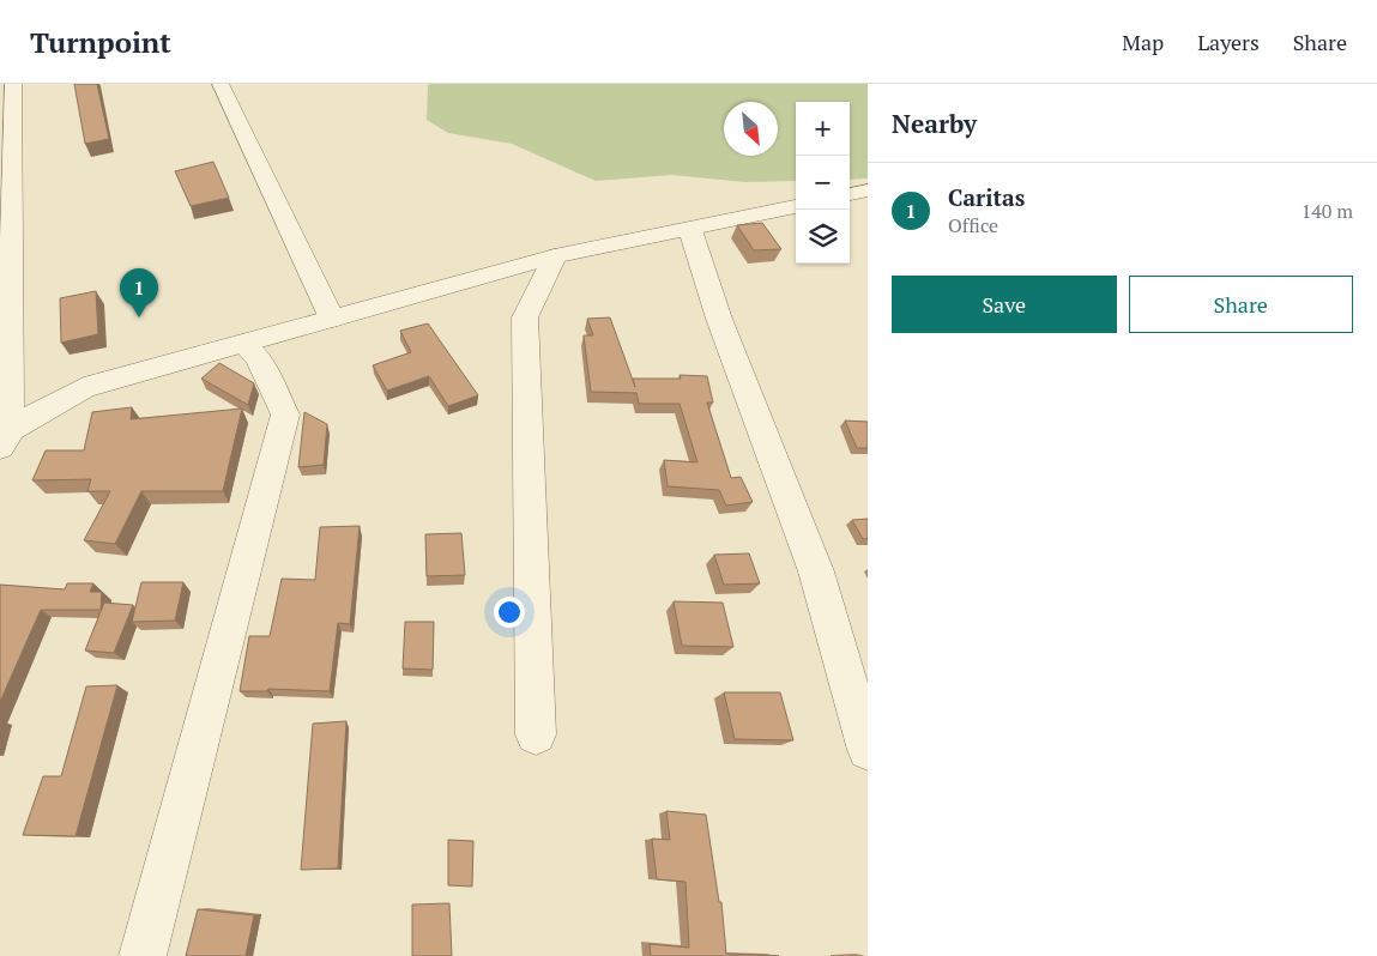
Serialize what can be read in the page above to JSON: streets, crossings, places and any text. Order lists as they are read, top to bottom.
{
  "north": "bottom right",
  "page": {
    "header": "Turnpoint",
    "nav": ["Map", "Layers", "Share"],
    "heading": "Nearby",
    "map_buttons": ["+", "−"],
    "list": [
      {
        "mark": "1",
        "name": "Caritas",
        "note": "Office",
        "value": "140 m"
      }
    ],
    "buttons": ["Save", "Share"],
    "pins": "1"
  }
}
